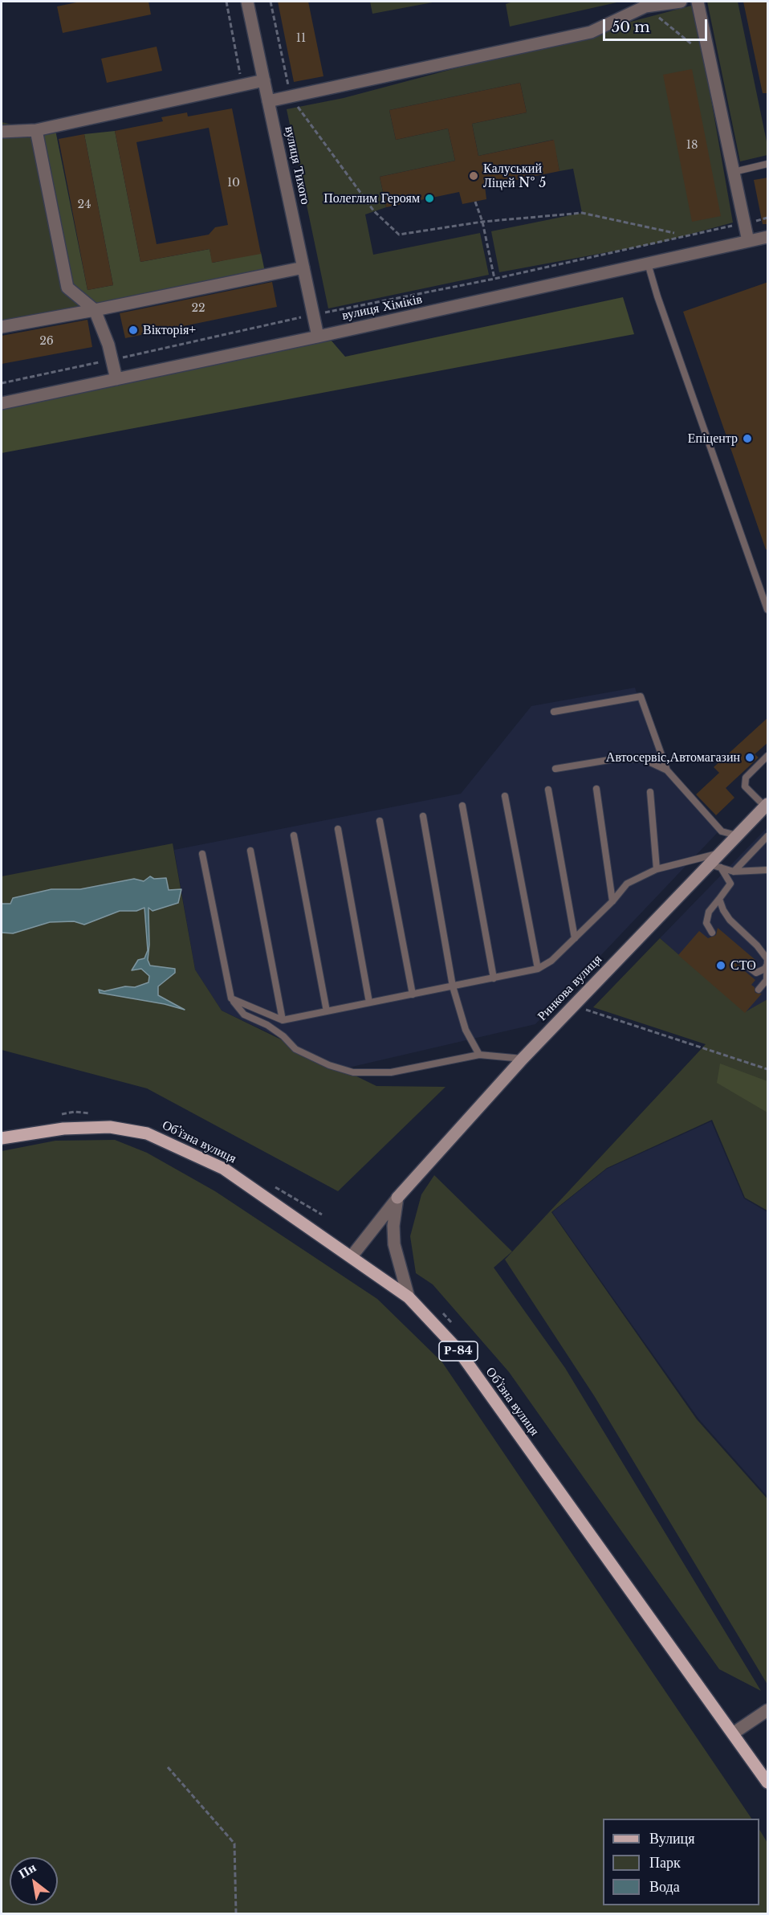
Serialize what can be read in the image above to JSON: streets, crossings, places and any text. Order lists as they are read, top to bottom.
{
  "streets": {
    "main road": ["Ринкова вулиця", "Обʼїзна вулиця", "Р-84"],
    "street": ["вулиця Тихого", "вулиця Хіміків"]
  },
  "crossings": [
    ["вулиця Тихого", "вулиця Хіміків"],
    ["Ринкова вулиця", "Обʼїзна вулиця"]
  ],
  "places": [
    "Калуський Ліцей № 5",
    "Полеглим Героям",
    "Вікторія+",
    "Епіцентр",
    "Автосервіс,Автомагазин",
    "СТО"
  ],
  "house_numbers": [
    "11",
    "18",
    "10",
    "24",
    "22",
    "26"
  ],
  "legend": ["Вулиця", "Парк", "Вода"],
  "scale_bar": "50 m",
  "north": "top left"
}
